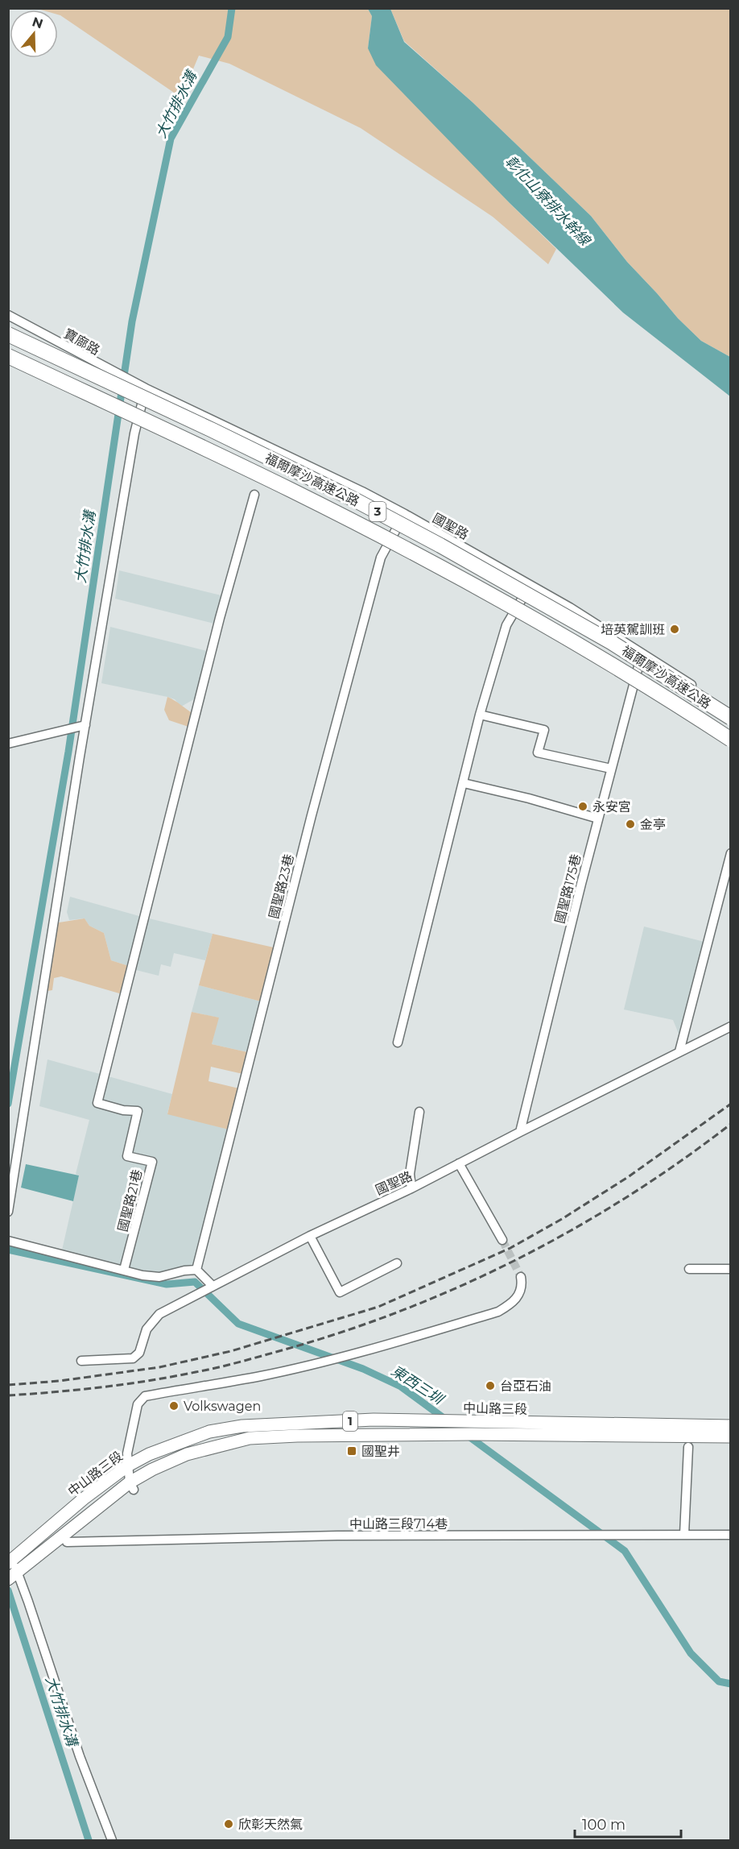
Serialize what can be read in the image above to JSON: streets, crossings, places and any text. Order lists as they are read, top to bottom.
{
  "streets": {
    "highway": ["福爾摩沙高速公路", "3"],
    "main road": ["中山路三段", "1"],
    "street": [
      "寶廍路",
      "國聖路",
      "國聖路23巷",
      "國聖路175巷",
      "國聖路21巷",
      "中山路三段714巷"
    ]
  },
  "crossings": [
    ["寶廍路", "國聖路"],
    ["國聖路", "國聖路23巷"],
    ["國聖路", "國聖路175巷"]
  ],
  "water": ["大竹排水溝", "彰化山寮排水幹線", "東西三圳"],
  "places": {
    "other": [
      "培英駕訓班",
      "永安宮",
      "金亭",
      "台亞石油",
      "Volkswagen",
      "欣彰天然氣"
    ],
    "transit": ["國聖井"]
  },
  "scale_bar": "100 m",
  "north": "top"
}
